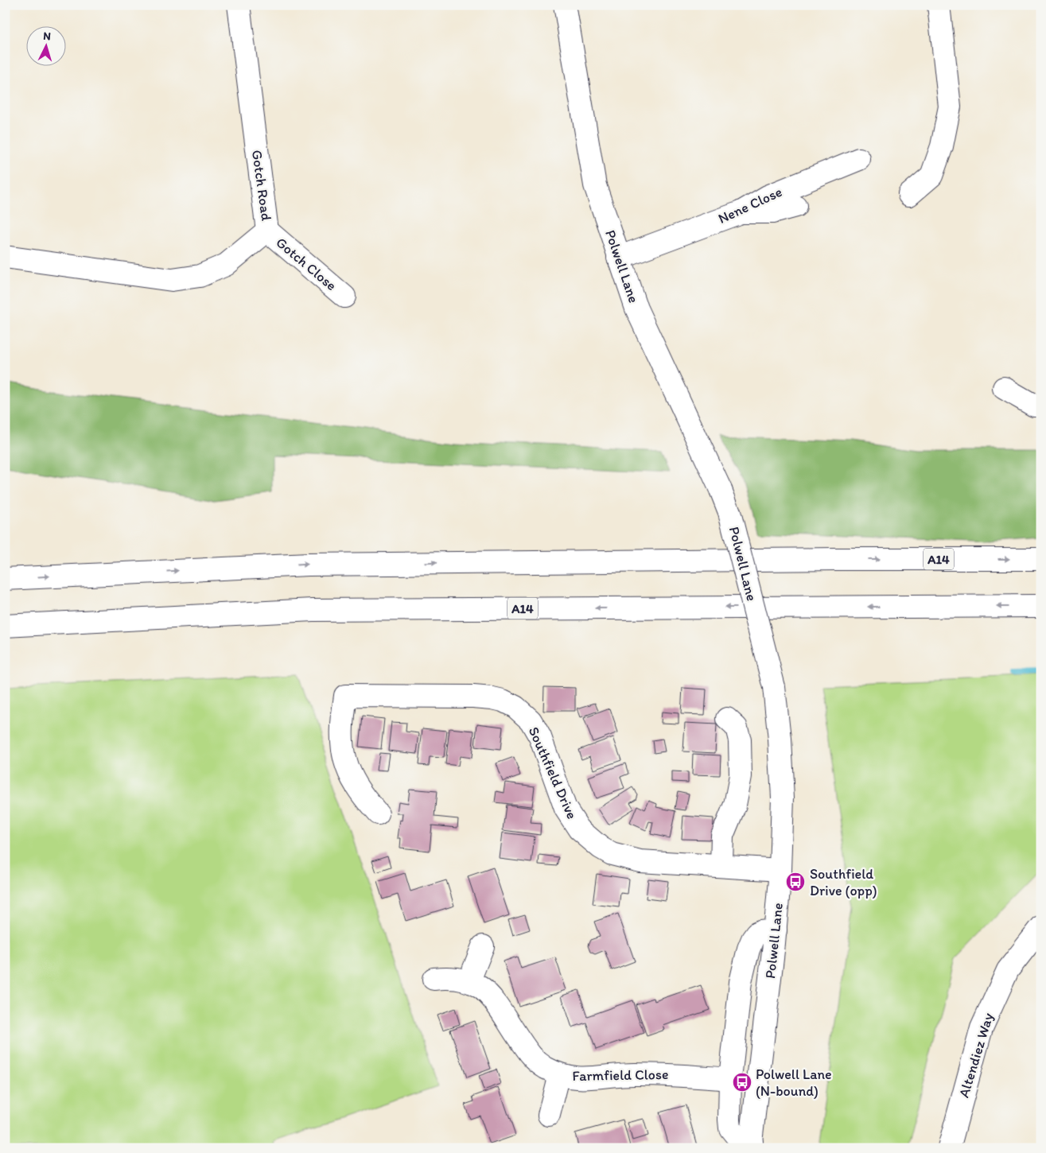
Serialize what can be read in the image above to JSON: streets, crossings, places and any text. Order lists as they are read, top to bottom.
{
  "streets": {
    "main road": [
      "Gotch Road",
      "Nene Close",
      "Gotch Close",
      "Polwell Lane",
      "A14",
      "Southfield Drive",
      "Altendiez Way",
      "Farmfield Close"
    ]
  },
  "crossings": [
    ["Gotch Road", "Gotch Close"],
    ["Nene Close", "Polwell Lane"],
    ["Polwell Lane", "Southfield Drive"]
  ],
  "places": {
    "bus stop": ["Southfield Drive (opp)", "Polwell Lane (N-bound)"]
  },
  "north": "top"
}
